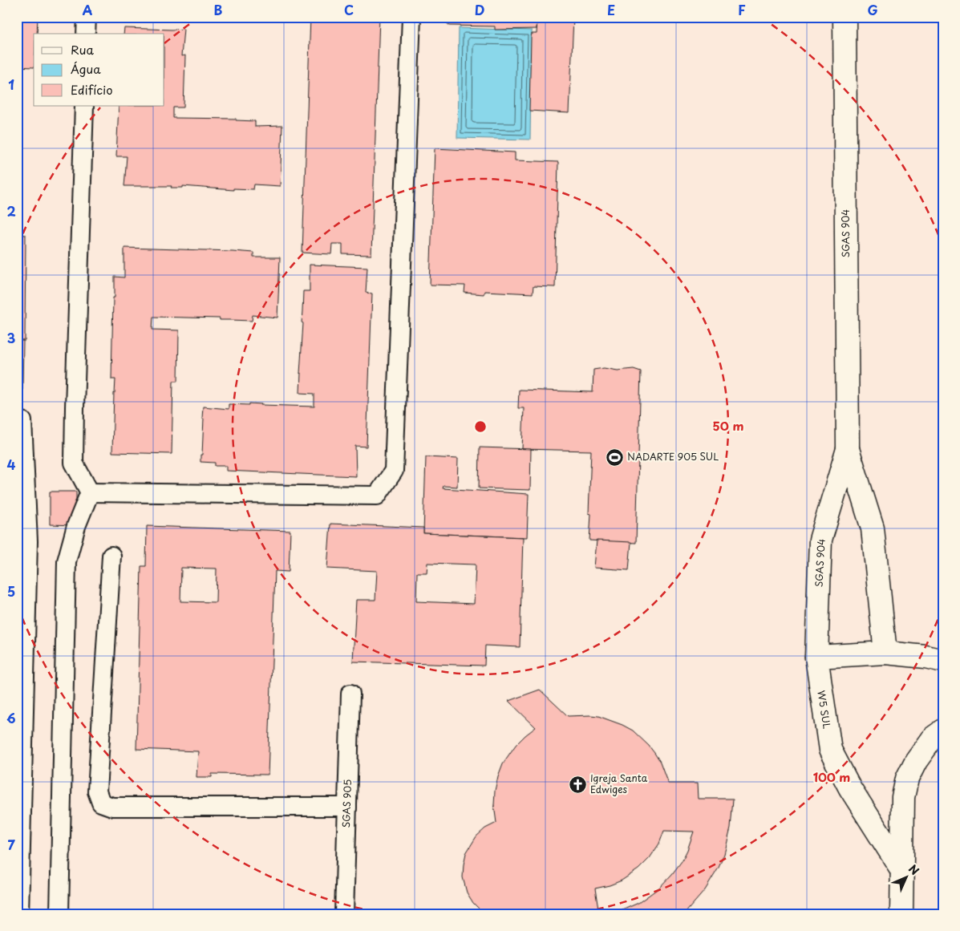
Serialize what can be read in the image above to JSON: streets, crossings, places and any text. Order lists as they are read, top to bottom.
{
  "streets": {
    "street": ["SGAS 904", "W5 SUL"],
    "lane": ["SGAS 905"]
  },
  "crossings": [
    ["SGAS 904", "W5 SUL"]
  ],
  "places": {
    "sports": ["NADARTE 905 SUL"],
    "church": ["Igreja Santa Edwiges"]
  },
  "legend": ["Rua", "Água", "Edifício"],
  "north": "top right",
  "grid": {
    "columns": [
      "A",
      "B",
      "C",
      "D",
      "E",
      "F",
      "G"
    ],
    "rows": [
      "1",
      "2",
      "3",
      "4",
      "5",
      "6",
      "7"
    ]
  },
  "rings": ["50 m", "100 m"]
}
